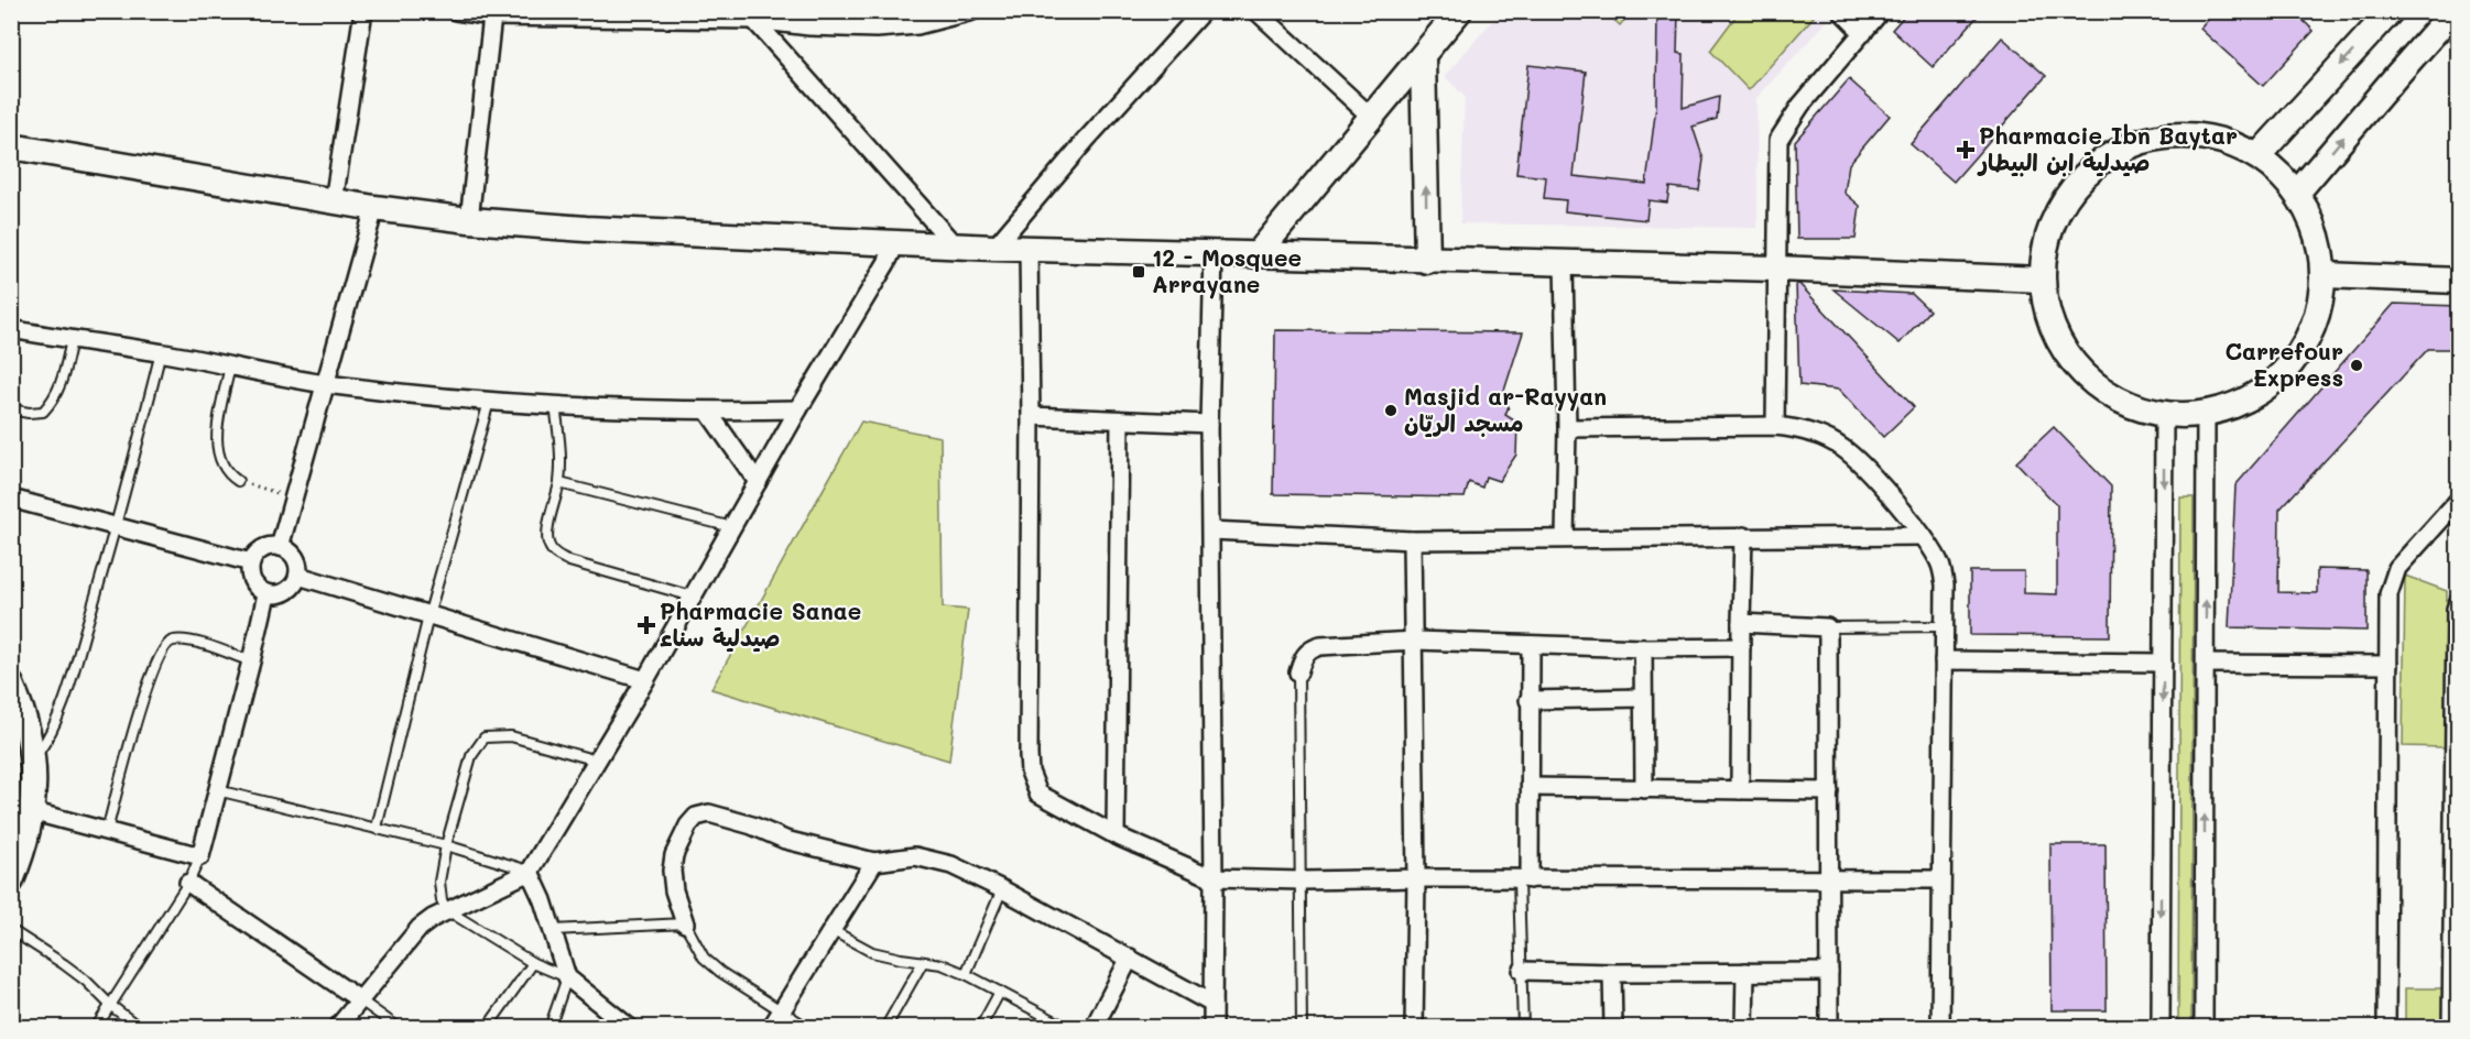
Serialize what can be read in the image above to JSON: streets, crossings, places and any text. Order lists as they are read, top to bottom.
{
  "places": {
    "health": ["Pharmacie Ibn Baytar صيدلية ابن البيطار", "Pharmacie Sanae صيدلية سناء"],
    "transit": ["12 - Mosquee Arrayane"],
    "other": ["Carrefour Express", "Masjid ar-Rayyan مسجد الريّان"]
  }
}
